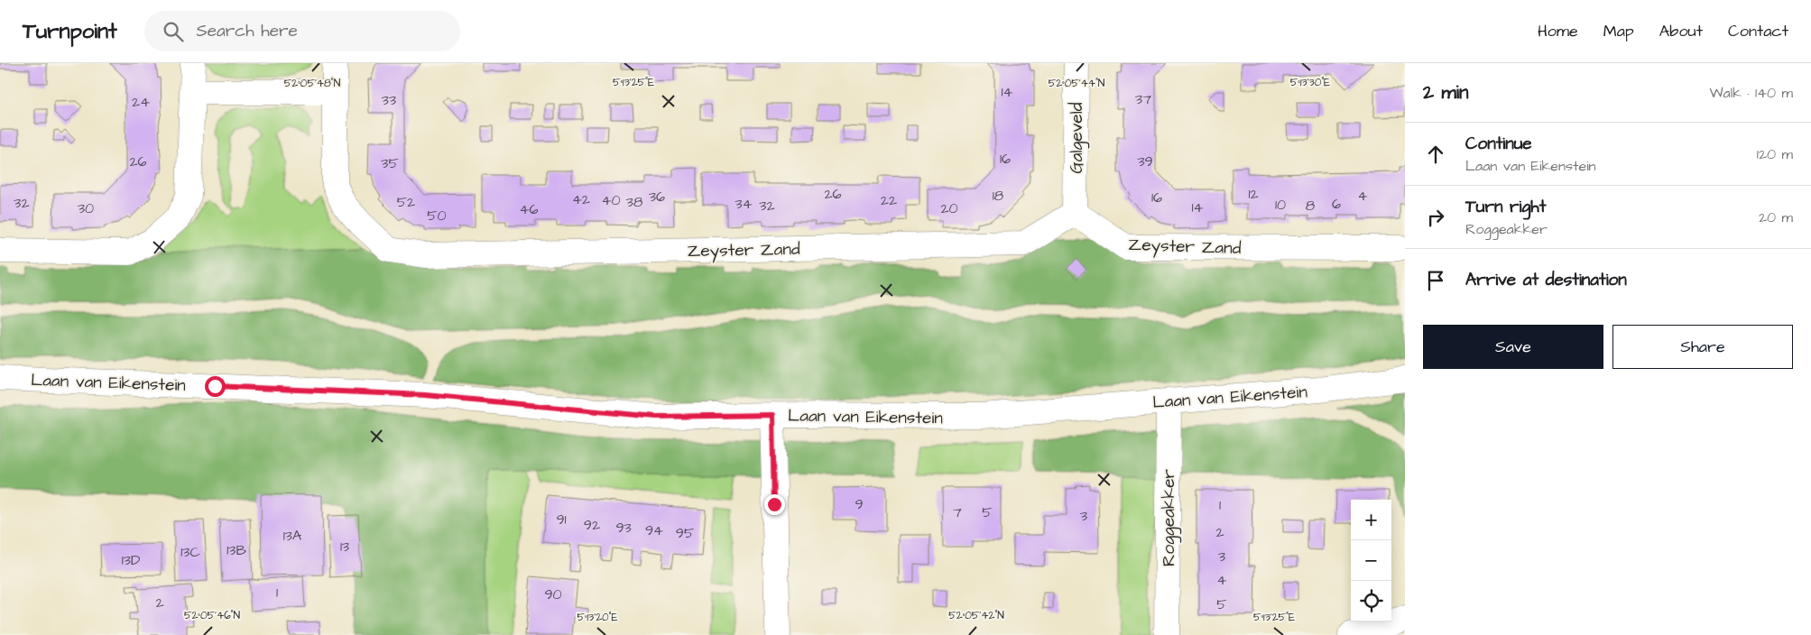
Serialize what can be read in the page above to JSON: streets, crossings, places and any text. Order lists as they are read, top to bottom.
{
  "streets": {
    "street": [
      "Galgeveld",
      "Zeyster Zand",
      "Laan van Eikenstein",
      "Roggeakker"
    ]
  },
  "crossings": [
    ["Galgeveld", "Zeyster Zand"],
    ["Laan van Eikenstein", "Roggeakker"]
  ],
  "house_numbers": [
    "14",
    "37",
    "33",
    "24",
    "16",
    "26",
    "39",
    "35",
    "26",
    "12",
    "18",
    "4",
    "36",
    "16",
    "42",
    "40",
    "22",
    "52",
    "38",
    "32",
    "34",
    "6",
    "10",
    "32",
    "8",
    "14",
    "30",
    "20",
    "46",
    "50",
    "9",
    "1",
    "7",
    "5",
    "3",
    "91",
    "92",
    "93",
    "94",
    "2",
    "95",
    "13A",
    "13",
    "13B",
    "13C",
    "3",
    "13D",
    "4",
    "1",
    "90",
    "2",
    "5"
  ],
  "page": {
    "header": "Turnpoint",
    "search": "Search here",
    "nav": [
      "Home",
      "Map",
      "About",
      "Contact"
    ],
    "heading": ["2 min", "Walk · 140 m"],
    "list": [
      ["Continue", "Laan van Eikenstein", "120 m"],
      ["Turn right", "Roggeakker", "20 m"],
      "Arrive at destination"
    ],
    "buttons": ["Save", "Share"],
    "map_buttons": ["+", "−"]
  },
  "coordinates": [
    "5°13'25\"E",
    "5°13'30\"E",
    "52°05'48\"N",
    "52°05'44\"N",
    "52°05'46\"N",
    "52°05'42\"N",
    "5°13'20\"E"
  ]
}
